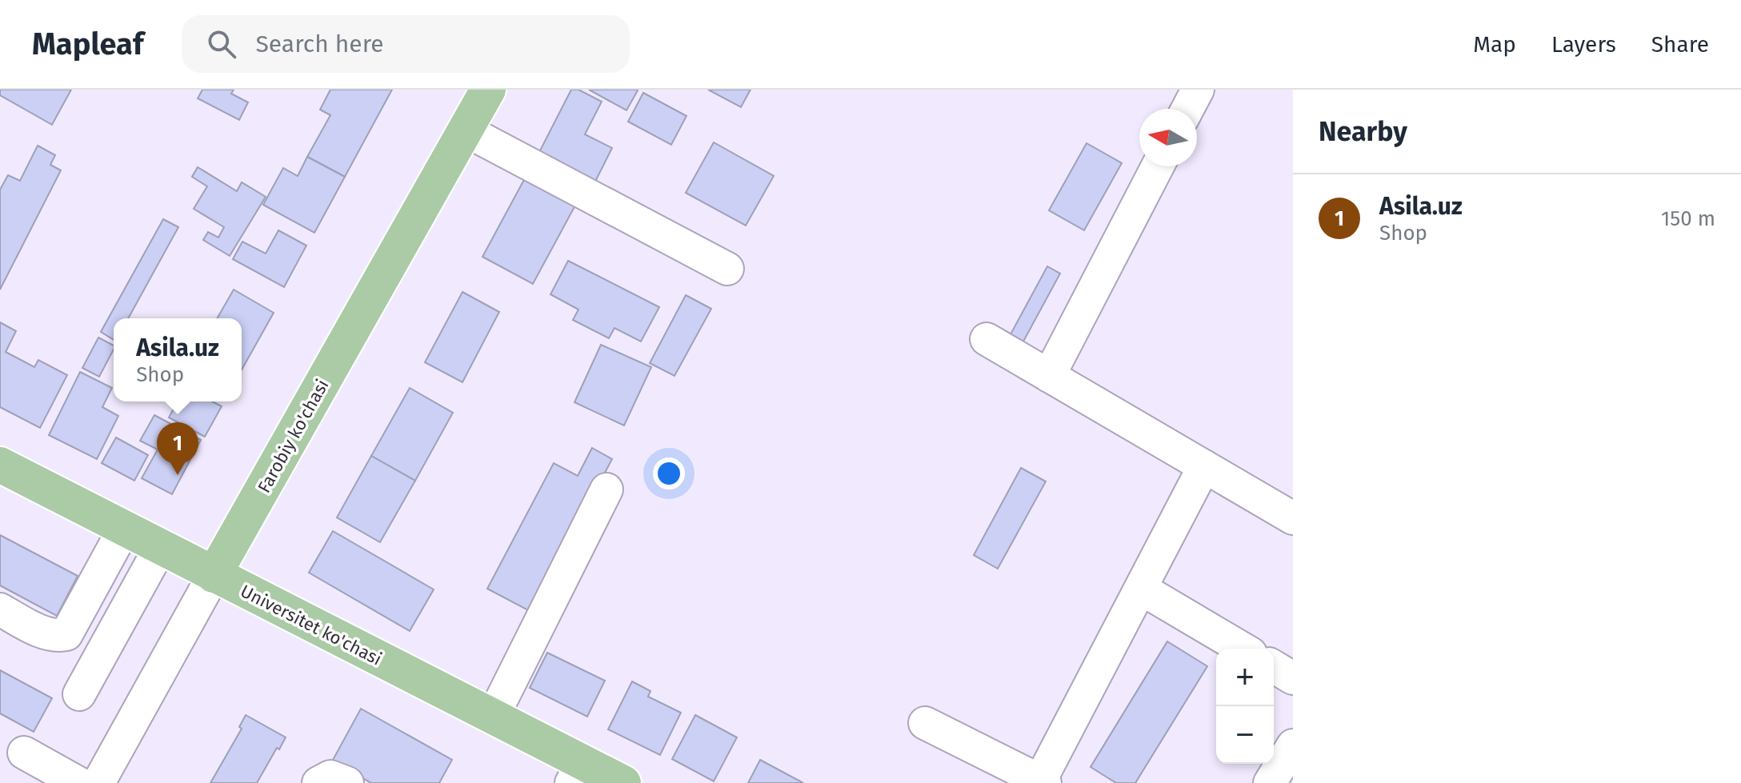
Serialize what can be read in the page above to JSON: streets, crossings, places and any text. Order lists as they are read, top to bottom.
{
  "streets": {
    "main road": ["Farobiy ko'chasi", "Universitet ko'chasi"]
  },
  "crossings": [
    ["Farobiy ko'chasi", "Universitet ko'chasi"]
  ],
  "north": "left",
  "page": {
    "header": "Mapleaf",
    "search": "Search here",
    "nav": ["Map", "Layers", "Share"],
    "heading": "Nearby",
    "list": [
      {
        "mark": "1",
        "name": "Asila.uz",
        "note": "Shop",
        "value": "150 m"
      }
    ],
    "popup": ["Asila.uz", "Shop"],
    "pins": "1",
    "map_buttons": ["+", "−"]
  }
}
